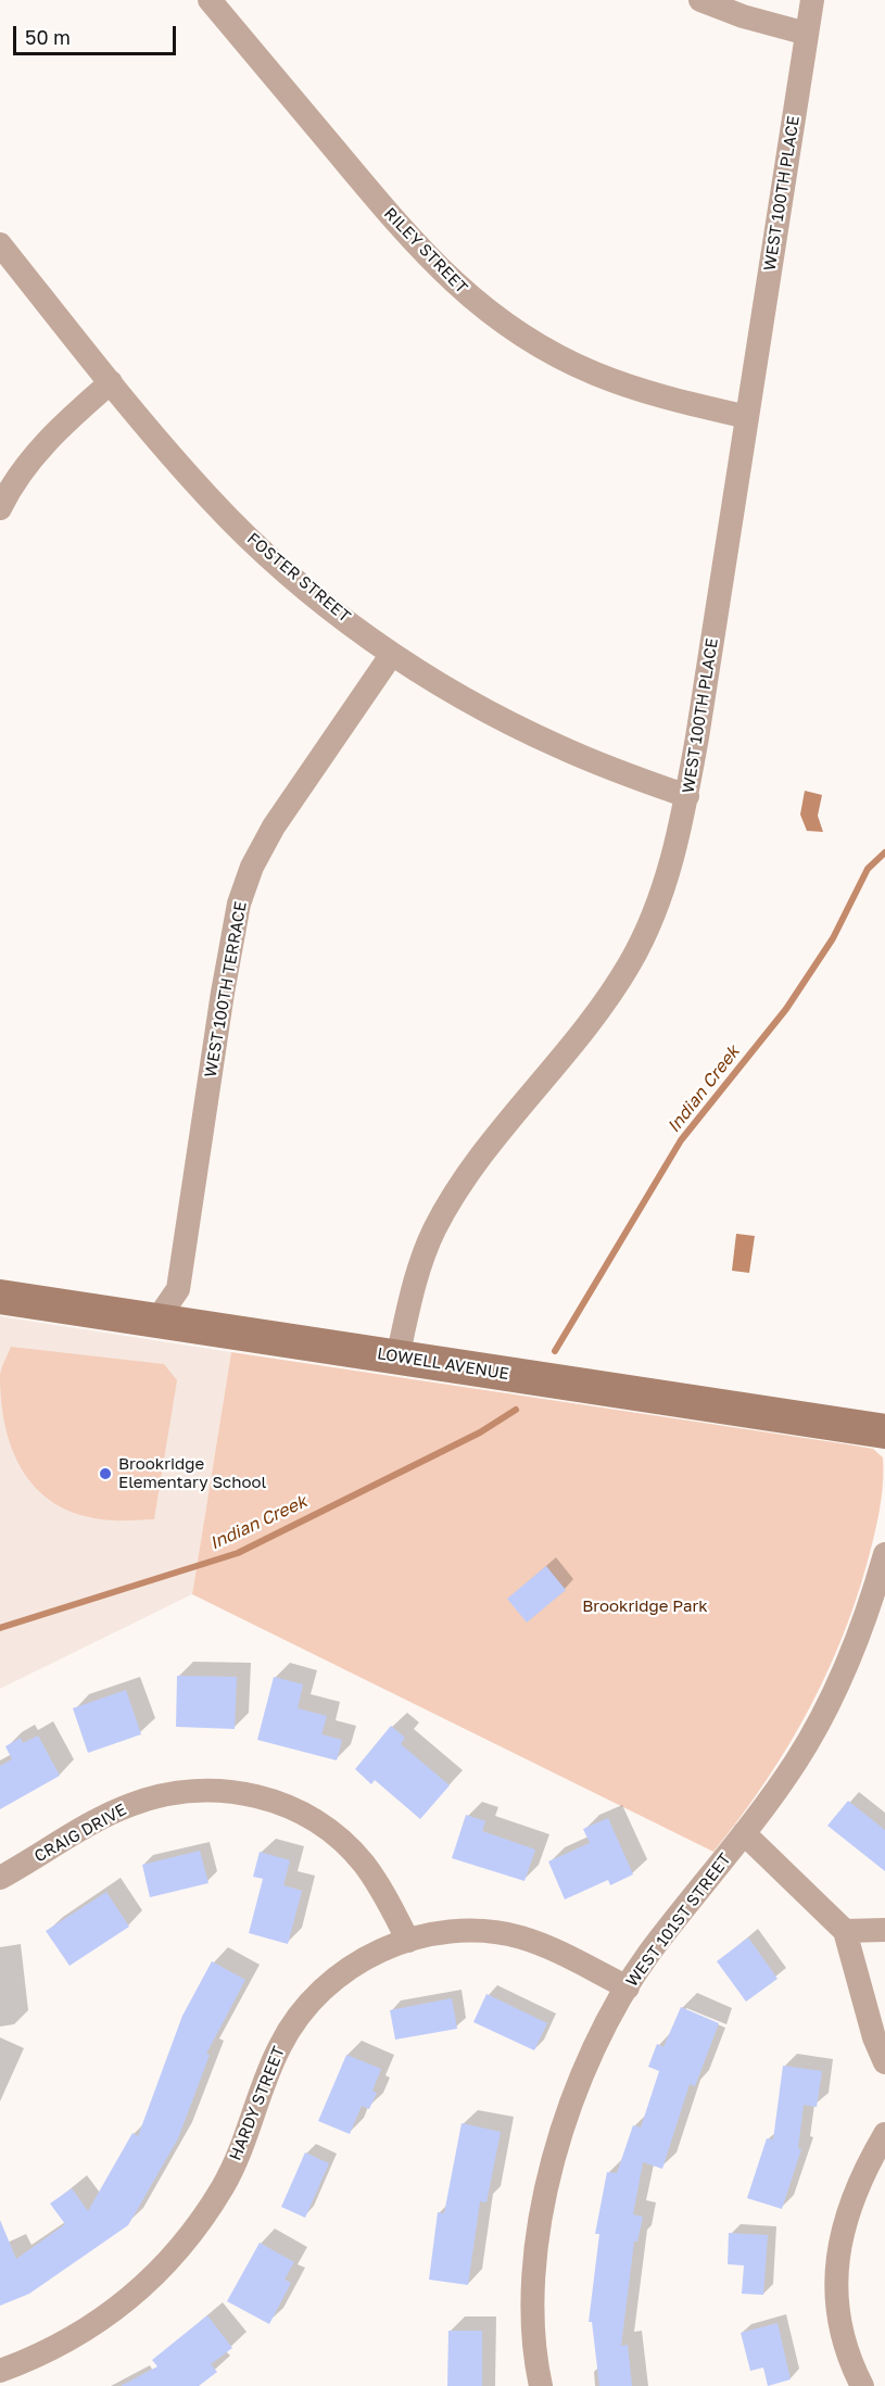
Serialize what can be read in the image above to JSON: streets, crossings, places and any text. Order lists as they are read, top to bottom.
{
  "streets": {
    "street": [
      "WEST 100TH PLACE",
      "RILEY STREET",
      "FOSTER STREET",
      "WEST 100TH TERRACE",
      "LOWELL AVENUE",
      "CRAIG DRIVE",
      "WEST 101ST STREET",
      "HARDY STREET"
    ]
  },
  "crossings": [
    ["WEST 100TH PLACE", "RILEY STREET"],
    ["WEST 100TH PLACE", "FOSTER STREET"],
    ["WEST 100TH PLACE", "LOWELL AVENUE"],
    ["FOSTER STREET", "WEST 100TH TERRACE"],
    ["WEST 100TH TERRACE", "LOWELL AVENUE"],
    ["CRAIG DRIVE", "HARDY STREET"],
    ["WEST 101ST STREET", "HARDY STREET"]
  ],
  "water": ["Indian Creek"],
  "parks": ["Brookridge Park"],
  "places": ["Brookridge Elementary School"],
  "scale_bar": "50 m"
}
